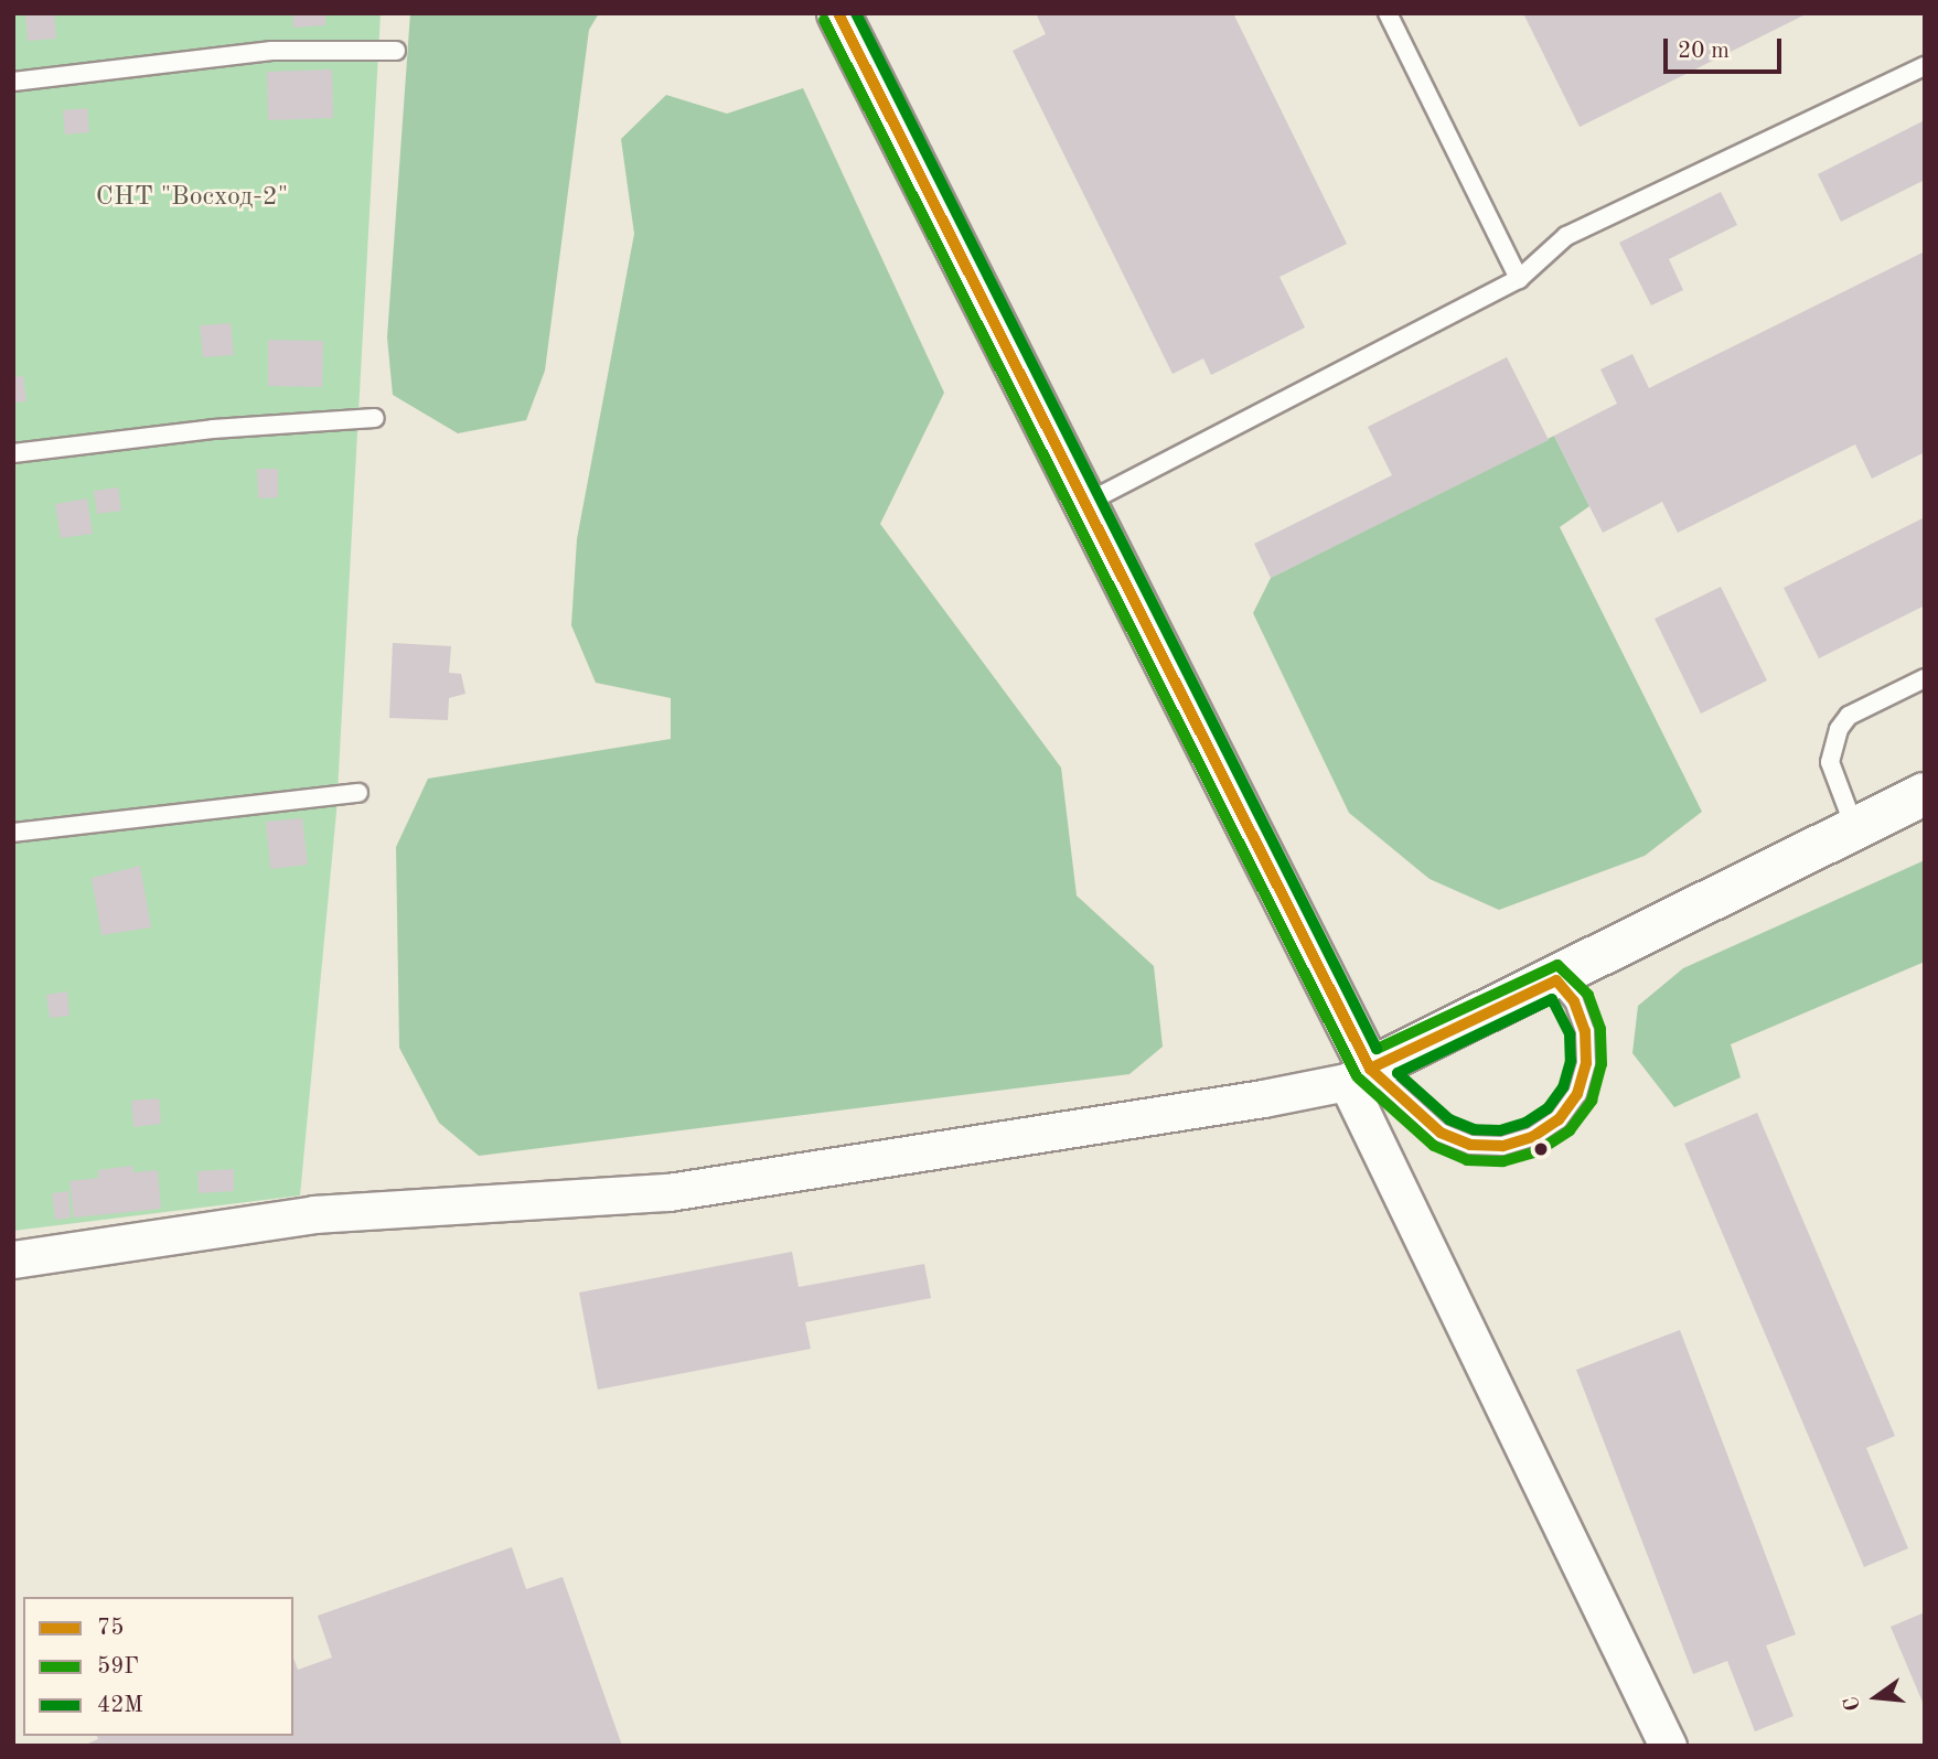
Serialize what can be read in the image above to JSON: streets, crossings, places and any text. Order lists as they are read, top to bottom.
{
  "parks": ["СНТ \"Восход-2\""],
  "lines": ["transit line 75", "transit line 42M", "transit line 59Г"],
  "legend": ["75", "59Г", "42M"],
  "scale_bar": "20 m",
  "north": "left"
}
